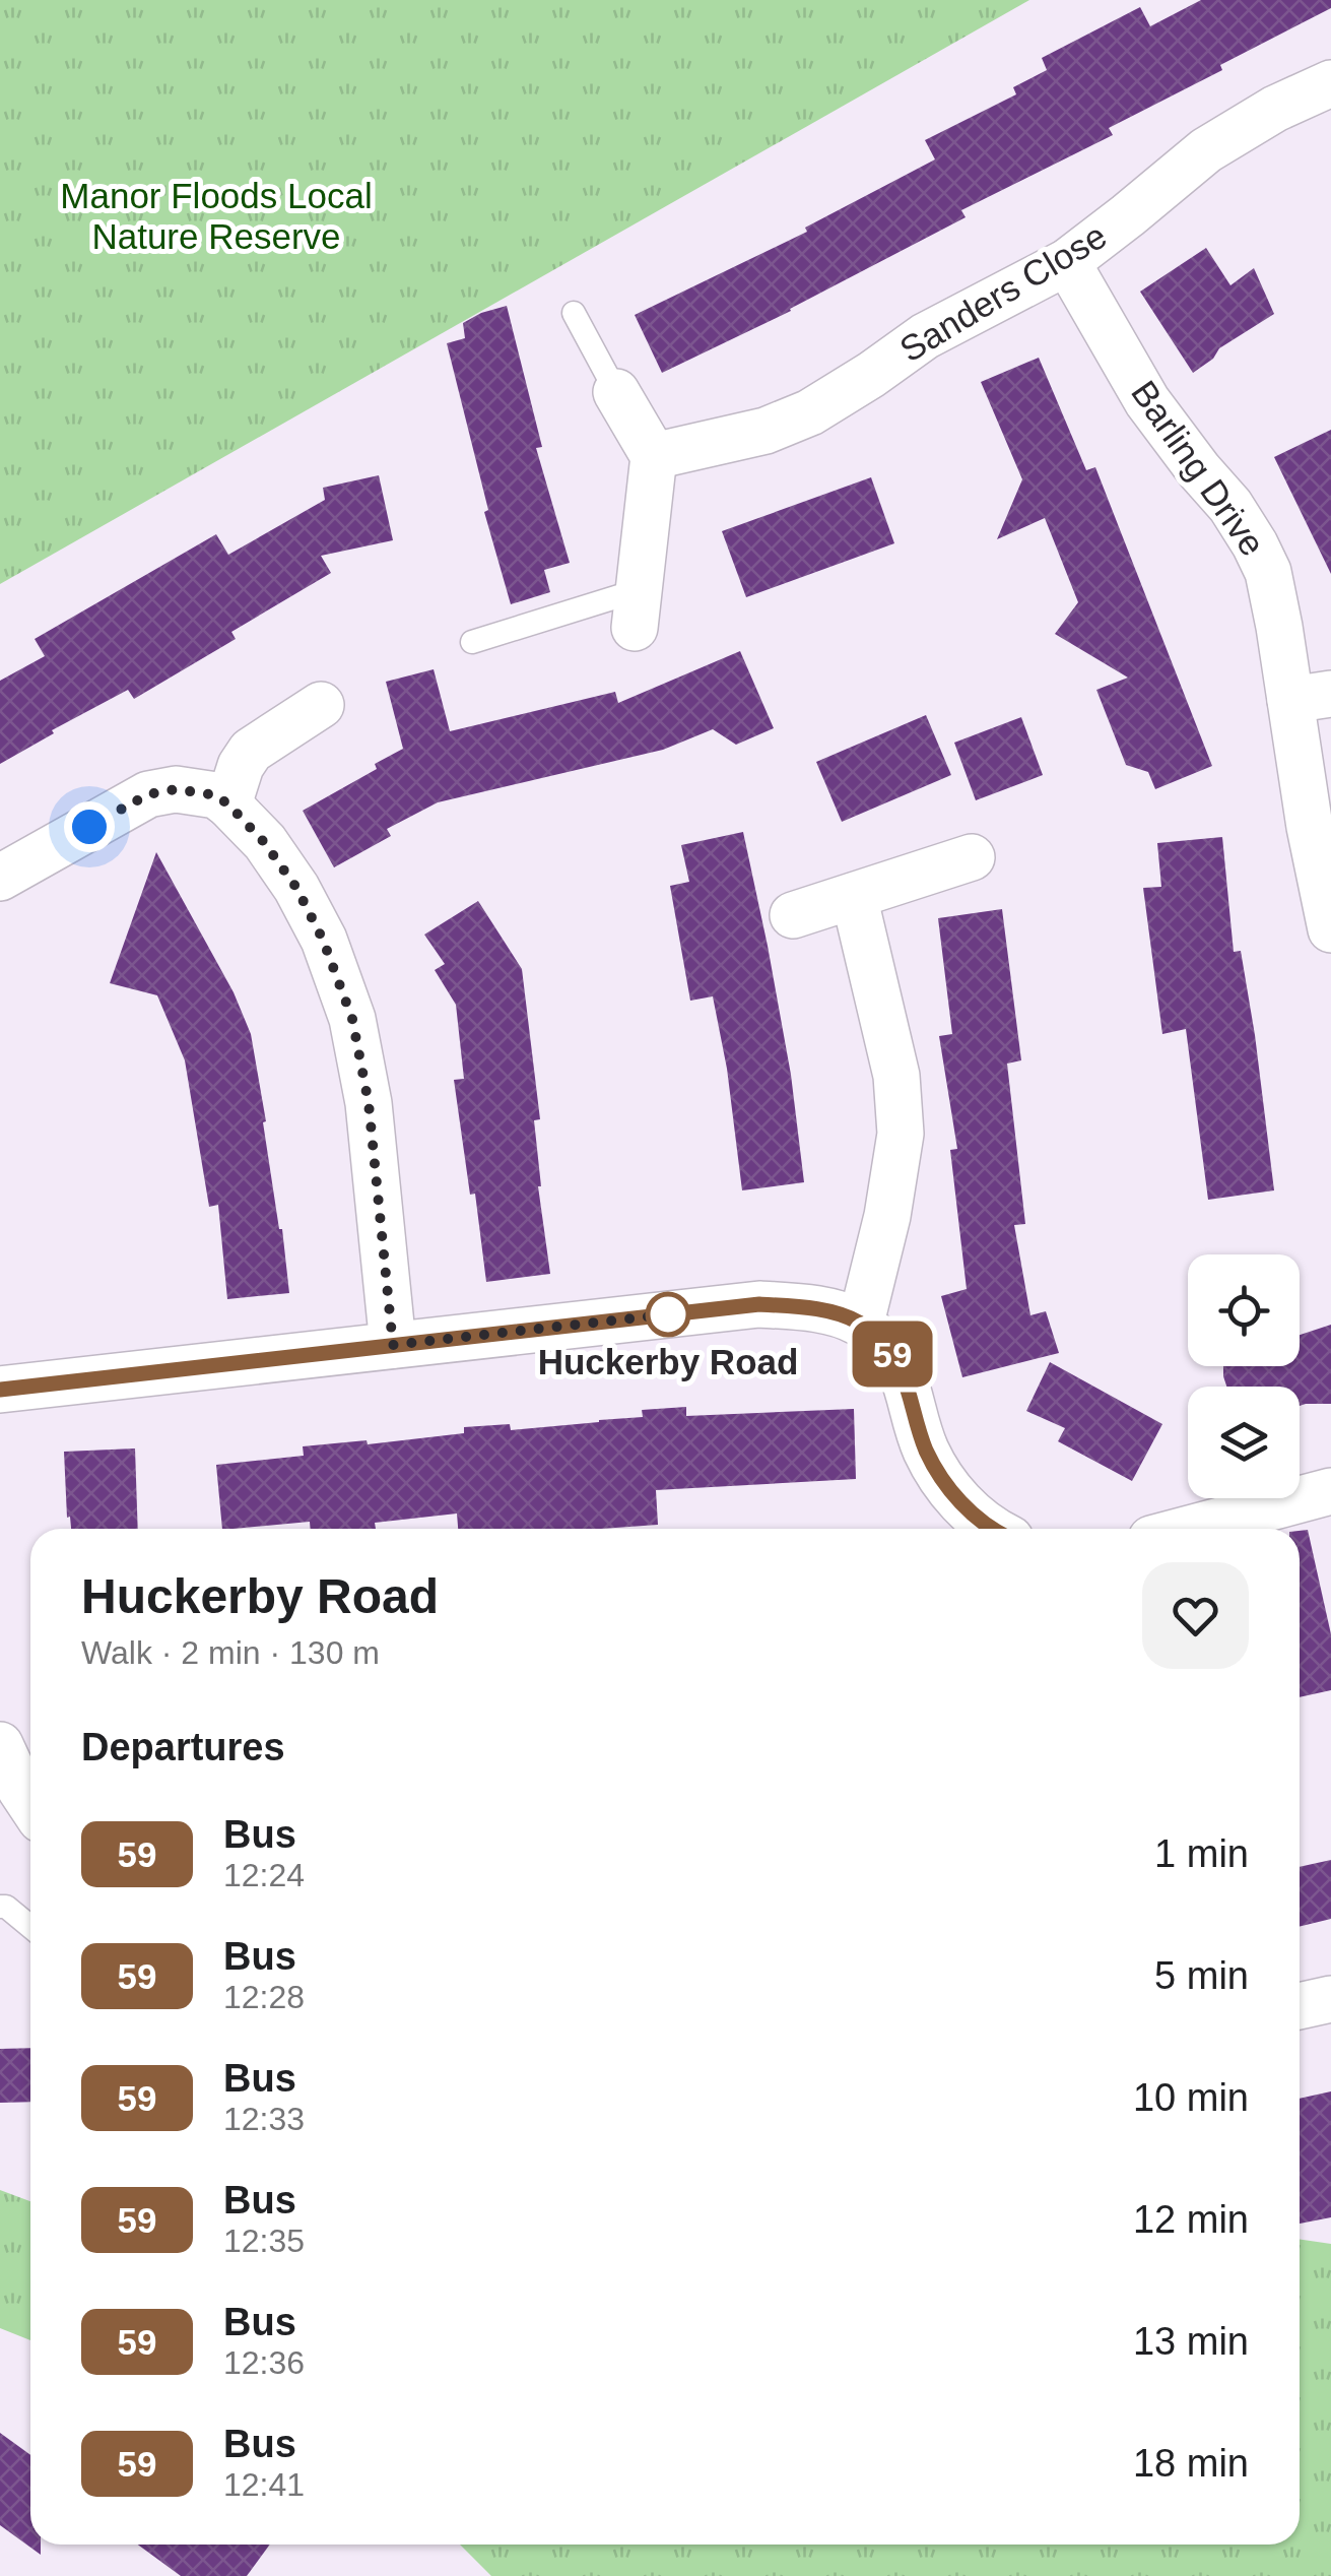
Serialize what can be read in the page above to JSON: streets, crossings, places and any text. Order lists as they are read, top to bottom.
{
  "streets": {
    "street": ["Sanders Close", "Barling Drive"]
  },
  "crossings": [
    ["Sanders Close", "Barling Drive"]
  ],
  "parks": ["Manor Floods Local Nature Reserve"],
  "places": ["Huckerby Road"],
  "lines": ["bus line 59"],
  "page": {
    "on_map": "59",
    "heading": [
      ["Huckerby Road", "Walk · 2 min · 130 m"],
      "Departures"
    ],
    "list": [
      {
        "mark": "59",
        "name": "Bus",
        "note": "12:24",
        "value": "1 min"
      },
      {
        "mark": "59",
        "name": "Bus",
        "note": "12:28",
        "value": "5 min"
      },
      {
        "mark": "59",
        "name": "Bus",
        "note": "12:33",
        "value": "10 min"
      },
      {
        "mark": "59",
        "name": "Bus",
        "note": "12:35",
        "value": "12 min"
      },
      {
        "mark": "59",
        "name": "Bus",
        "note": "12:36",
        "value": "13 min"
      },
      {
        "mark": "59",
        "name": "Bus",
        "note": "12:41",
        "value": "18 min"
      }
    ]
  }
}
